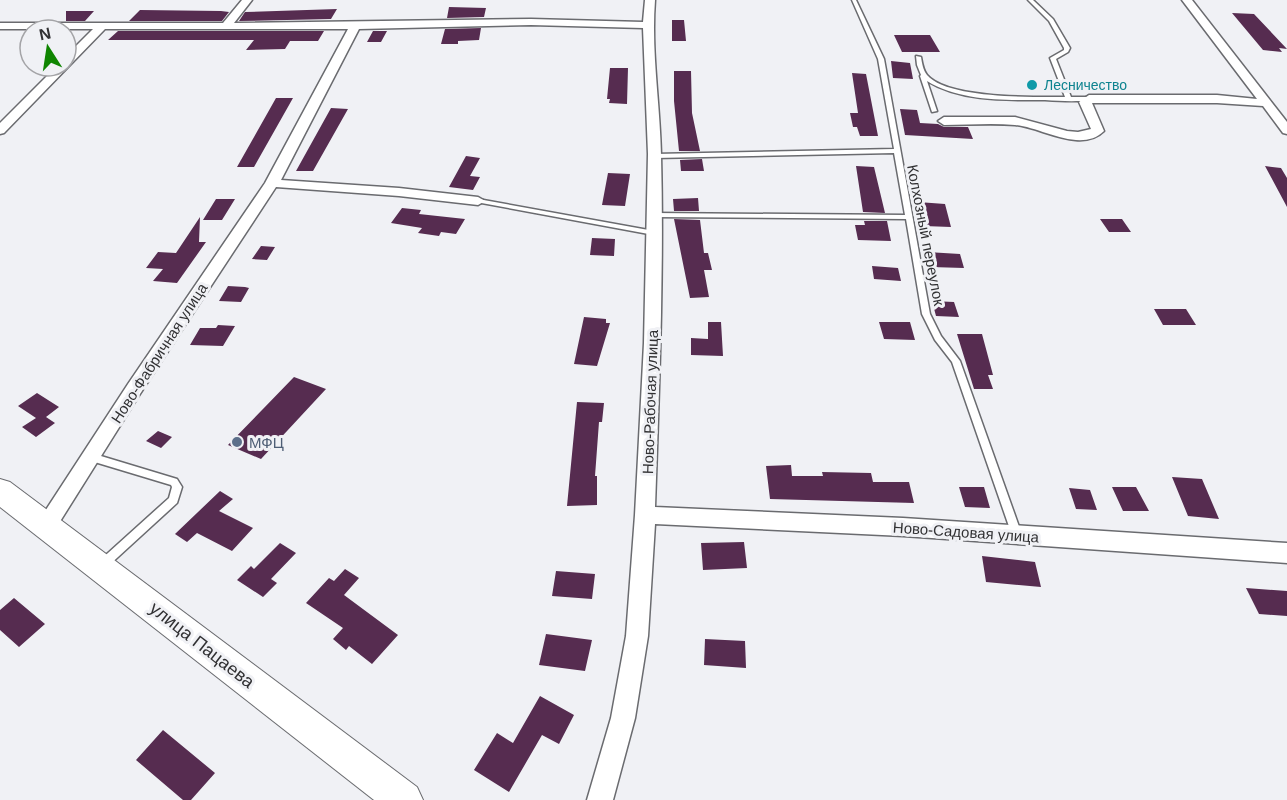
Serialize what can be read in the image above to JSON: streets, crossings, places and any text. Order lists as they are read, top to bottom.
{
  "streets": {
    "street": [
      "Ново-Фабричная улица",
      "Ново-Рабочая улица",
      "Ново-Садовая улица",
      "улица Пацаева"
    ],
    "lane": ["Колхозный переулок"]
  },
  "crossings": [
    ["Колхозный переулок", "Ново-Садовая улица"],
    ["Ново-Фабричная улица", "улица Пацаева"],
    ["Ново-Рабочая улица", "Ново-Садовая улица"]
  ],
  "places": ["Лесничество", "МФЦ"],
  "north": "top"
}
